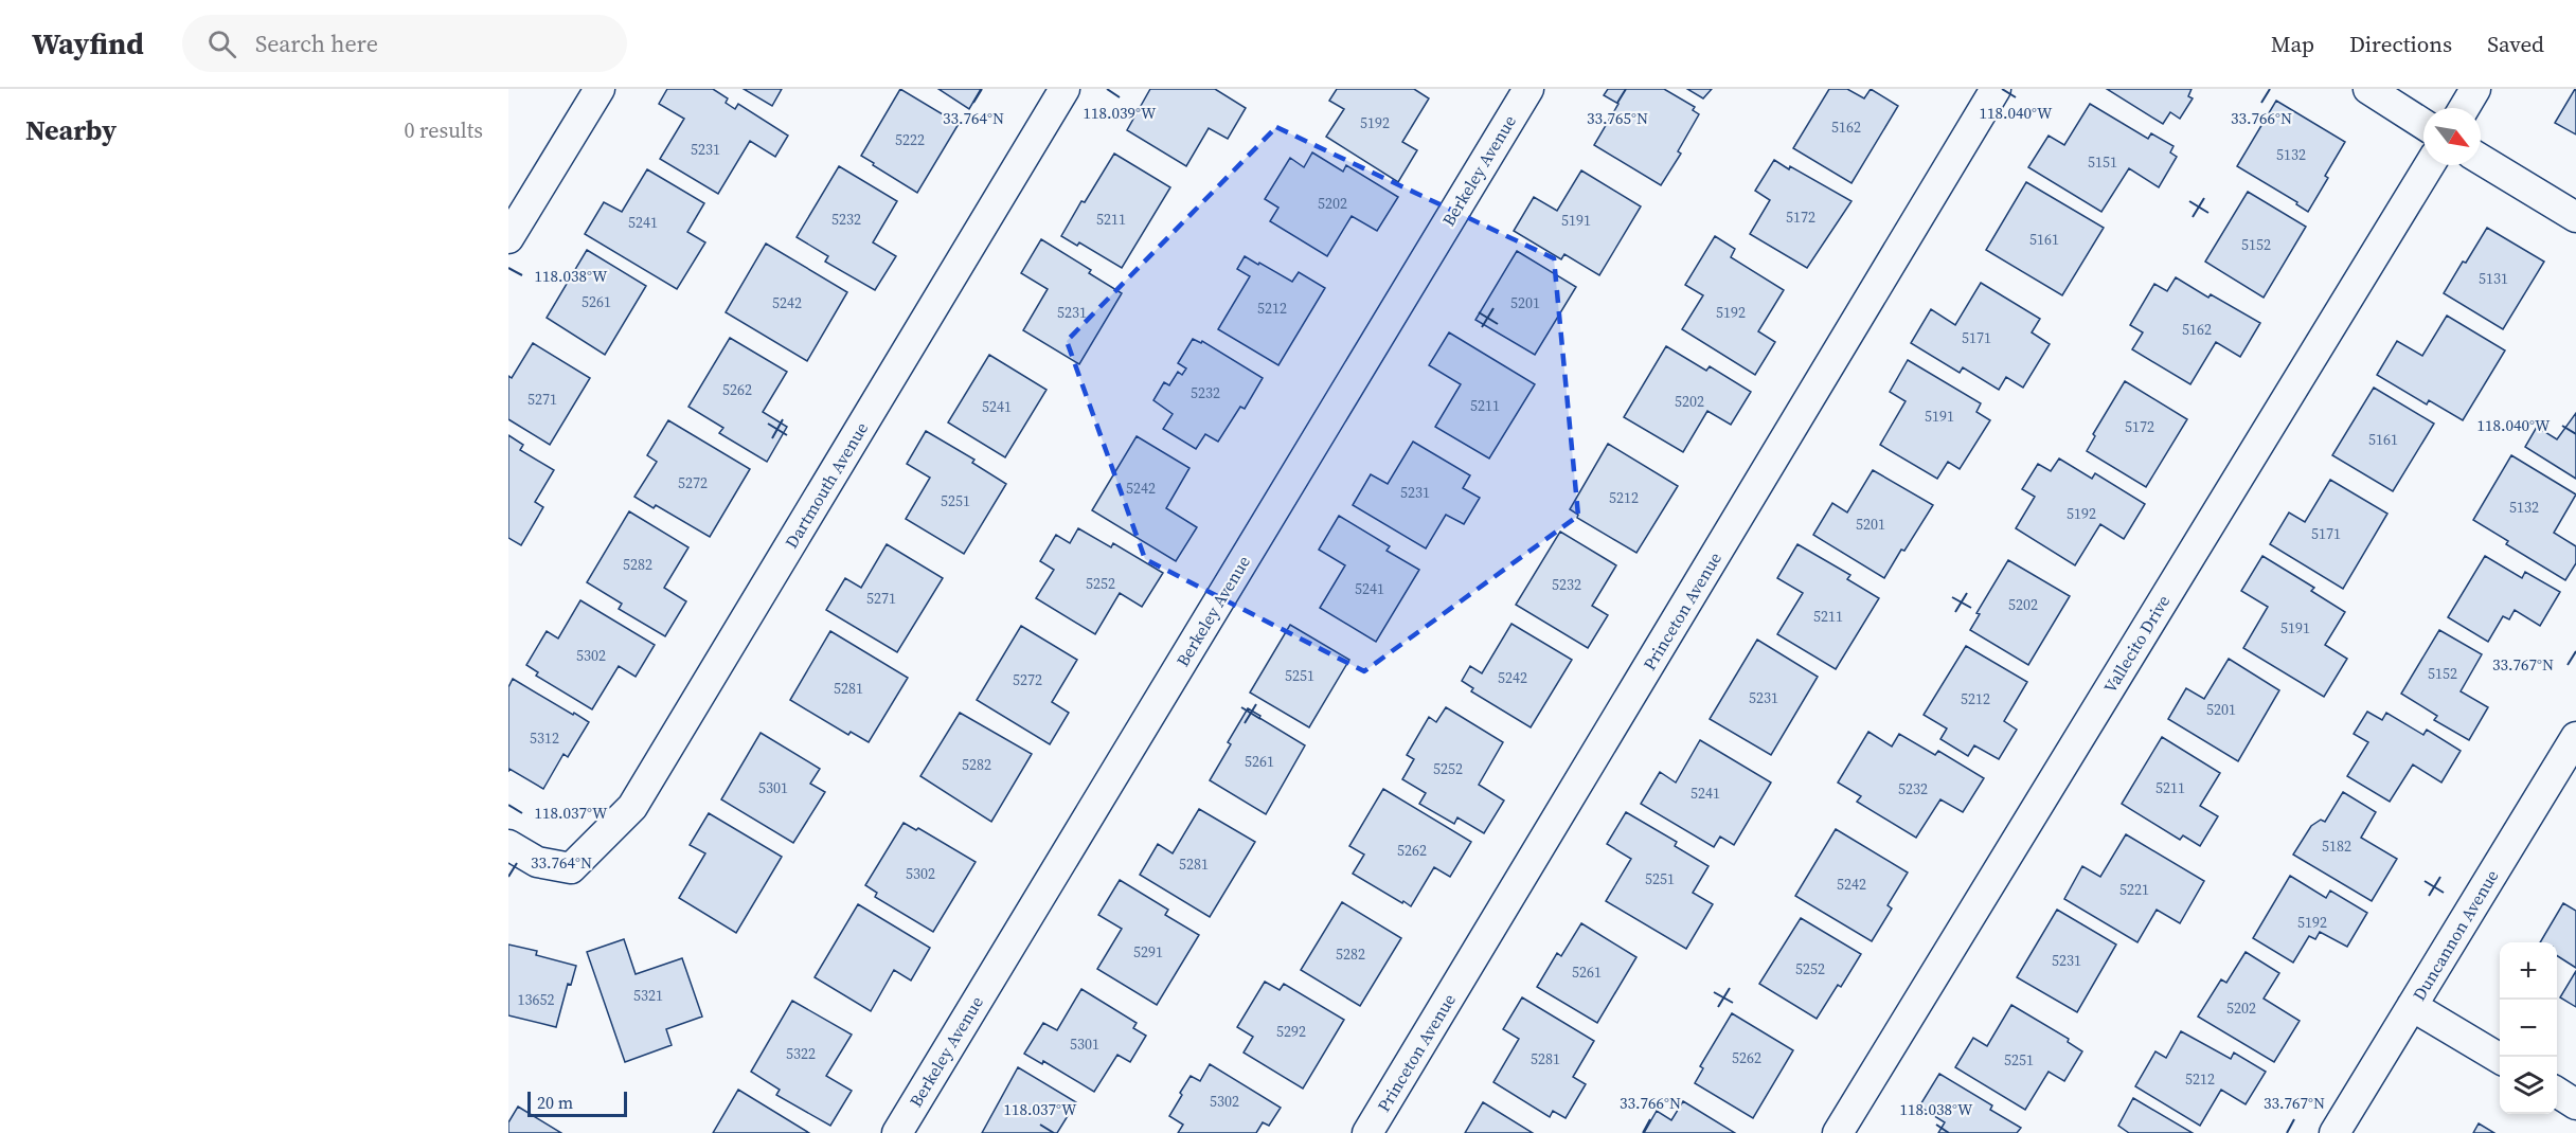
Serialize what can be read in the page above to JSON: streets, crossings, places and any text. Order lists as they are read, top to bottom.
{
  "streets": {
    "street": [
      "Berkeley Avenue",
      "Dartmouth Avenue",
      "Princeton Avenue",
      "Vallecito Drive",
      "Duncannon Avenue"
    ]
  },
  "house_numbers": [
    "5192",
    "5162",
    "5222",
    "5231",
    "5132",
    "5151",
    "5202",
    "5172",
    "5232",
    "5211",
    "5191",
    "5241",
    "5161",
    "5152",
    "5131",
    "5261",
    "5242",
    "5201",
    "5212",
    "5231",
    "5192",
    "5162",
    "5171",
    "5262",
    "5232",
    "5271",
    "5202",
    "5211",
    "5241",
    "5191",
    "5172",
    "5161",
    "5272",
    "5242",
    "5231",
    "5212",
    "5251",
    "5132",
    "5192",
    "5201",
    "5171",
    "5282",
    "5252",
    "5232",
    "5241",
    "5271",
    "5202",
    "5211",
    "5191",
    "5302",
    "5152",
    "5251",
    "5242",
    "5272",
    "5281",
    "5231",
    "5212",
    "5201",
    "5312",
    "5261",
    "5282",
    "5252",
    "5301",
    "5211",
    "5232",
    "5241",
    "5182",
    "5262",
    "5281",
    "5302",
    "5251",
    "5242",
    "5221",
    "5192",
    "5291",
    "5282",
    "5231",
    "5252",
    "5261",
    "5321",
    "13652",
    "5202",
    "5292",
    "5301",
    "5322",
    "5262",
    "5281",
    "5251",
    "5212",
    "5302"
  ],
  "scale_bar": "20 m",
  "north": "bottom right",
  "page": {
    "header": "Wayfind",
    "search": "Search here",
    "nav": ["Map", "Directions", "Saved"],
    "heading": ["Nearby", "0 results"],
    "map_buttons": ["+", "−"],
    "scale": "20 m"
  },
  "coordinates": [
    "118.039°W",
    "118.040°W",
    "33.764°N",
    "33.765°N",
    "33.766°N",
    "118.038°W",
    "33.767°N",
    "118.037°W"
  ]
}
